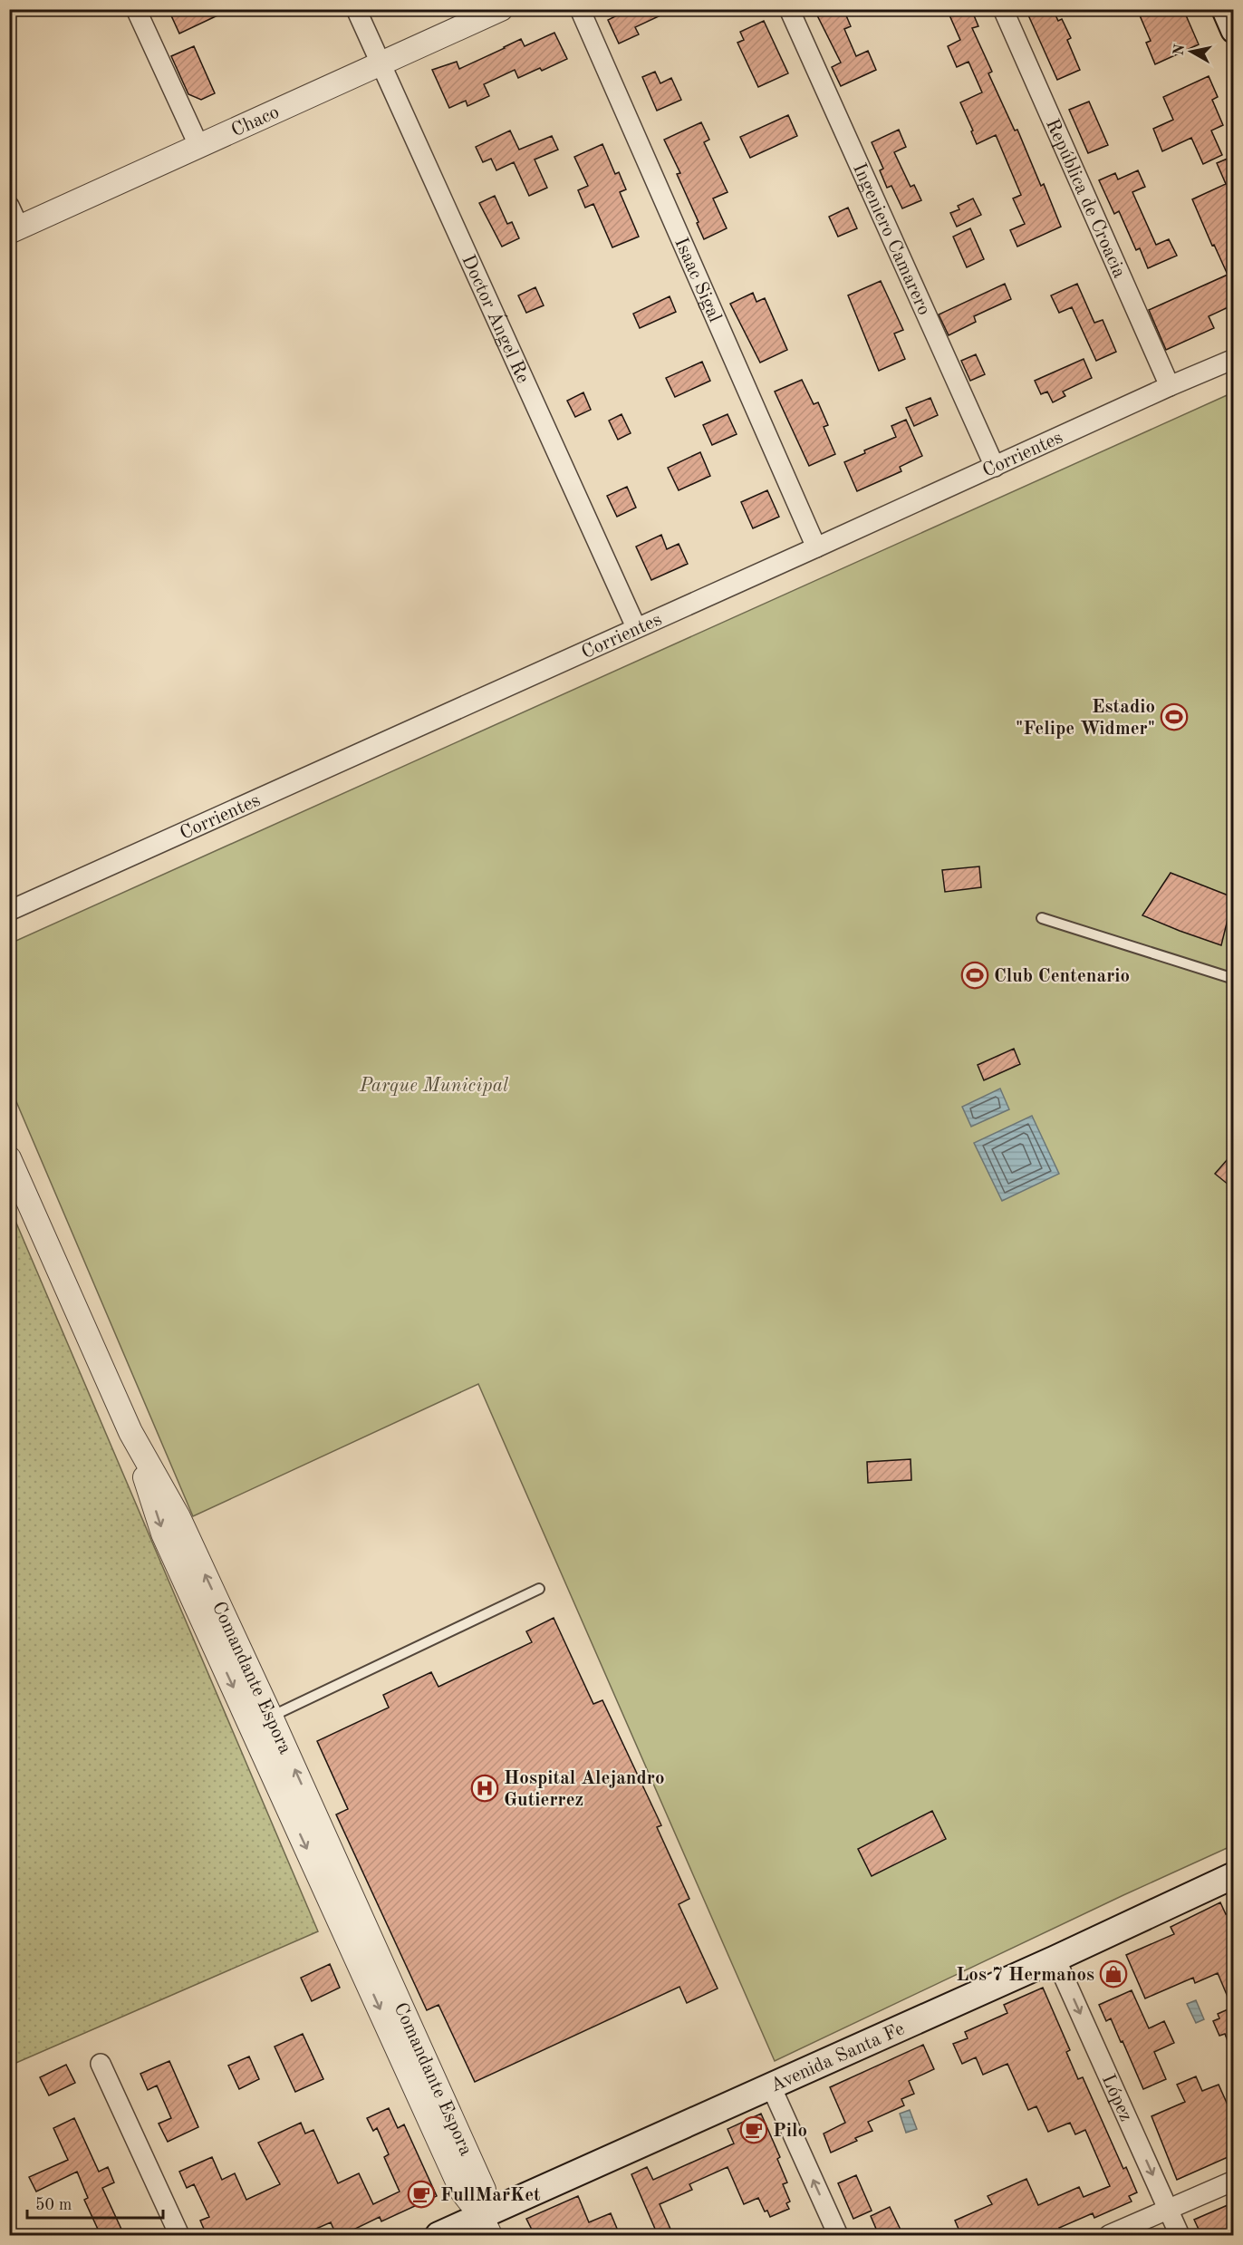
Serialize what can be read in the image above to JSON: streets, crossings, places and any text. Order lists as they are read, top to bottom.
{
  "streets": {
    "main road": ["Avenida Santa Fe"],
    "street": [
      "Chaco",
      "República de Croacia",
      "Ingeniero Camarero",
      "Isaac Sigal",
      "Doctor Ángel Re",
      "Corrientes",
      "Comandante Espora",
      "López"
    ]
  },
  "crossings": [
    ["Chaco", "Doctor Ángel Re"],
    ["República de Croacia", "Corrientes"],
    ["Ingeniero Camarero", "Corrientes"],
    ["Isaac Sigal", "Corrientes"],
    ["Doctor Ángel Re", "Corrientes"],
    ["Comandante Espora", "Avenida Santa Fe"],
    ["Avenida Santa Fe", "López"]
  ],
  "one_way": ["López"],
  "parks": ["Parque Municipal"],
  "places": {
    "sports": ["Estadio \"Felipe Widmer\"", "Club Centenario"],
    "hospital": ["Hospital Alejandro Gutierrez"],
    "shop": ["Los 7 Hermanos"],
    "cafe": ["Pilo", "FullMarKet"]
  },
  "scale_bar": "50 m",
  "north": "left"
}
